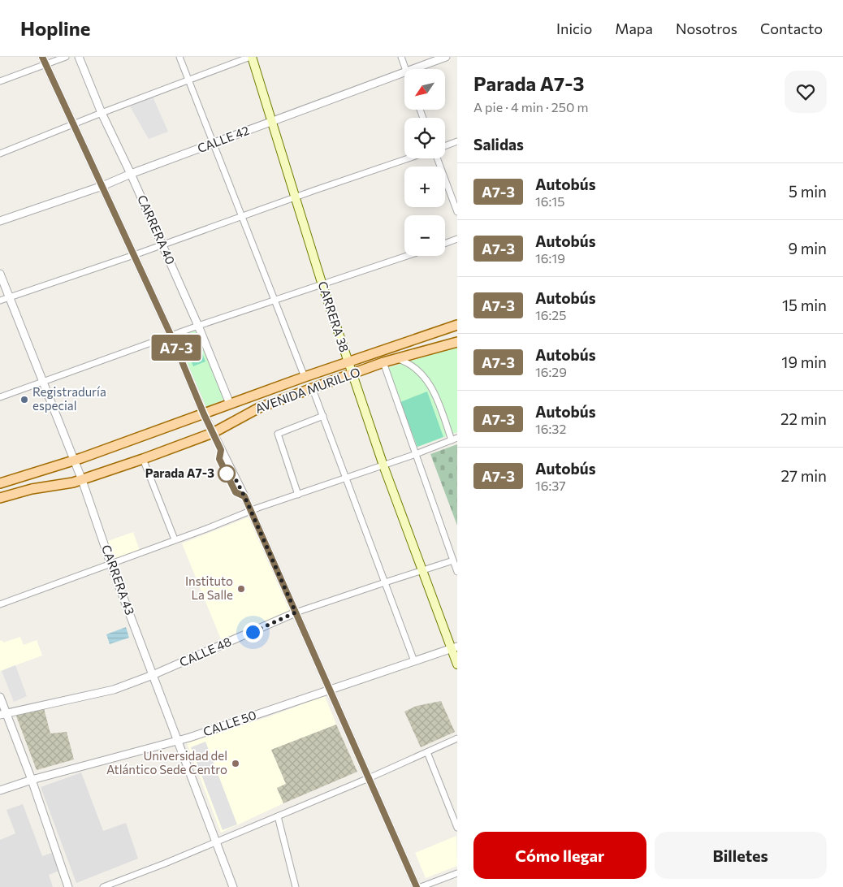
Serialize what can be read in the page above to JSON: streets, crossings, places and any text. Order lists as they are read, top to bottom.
{
  "streets": {
    "main road": ["CARRERA 38", "AVENIDA MURILLO"],
    "street": [
      "CALLE 42",
      "CARRERA 40",
      "CARRERA 43",
      "CALLE 48",
      "CALLE 50"
    ]
  },
  "crossings": [
    ["CALLE 42", "CARRERA 40"],
    ["CALLE 42", "CARRERA 38"],
    ["CARRERA 40", "AVENIDA MURILLO"],
    ["CARRERA 38", "AVENIDA MURILLO"],
    ["CARRERA 38", "CALLE 48"],
    ["CARRERA 38", "CALLE 50"],
    ["AVENIDA MURILLO", "CARRERA 43"],
    ["CARRERA 43", "CALLE 48"],
    ["CARRERA 43", "CALLE 50"]
  ],
  "places": [
    "Registraduría especial",
    "Parada A7-3",
    "Instituto La Salle",
    "Universidad del Atlántico Sede Centro"
  ],
  "lines": ["bus line A7-3"],
  "north": "bottom left",
  "page": {
    "header": "Hopline",
    "nav": [
      "Inicio",
      "Mapa",
      "Nosotros",
      "Contacto"
    ],
    "on_map": "A7-3",
    "heading": [
      ["Parada A7-3", "A pie · 4 min · 250 m"],
      "Salidas"
    ],
    "map_buttons": ["+", "−"],
    "list": [
      {
        "mark": "A7-3",
        "name": "Autobús",
        "note": "16:15",
        "value": "5 min"
      },
      {
        "mark": "A7-3",
        "name": "Autobús",
        "note": "16:19",
        "value": "9 min"
      },
      {
        "mark": "A7-3",
        "name": "Autobús",
        "note": "16:25",
        "value": "15 min"
      },
      {
        "mark": "A7-3",
        "name": "Autobús",
        "note": "16:29",
        "value": "19 min"
      },
      {
        "mark": "A7-3",
        "name": "Autobús",
        "note": "16:32",
        "value": "22 min"
      },
      {
        "mark": "A7-3",
        "name": "Autobús",
        "note": "16:37",
        "value": "27 min"
      }
    ],
    "buttons": ["Cómo llegar", "Billetes"]
  }
}
